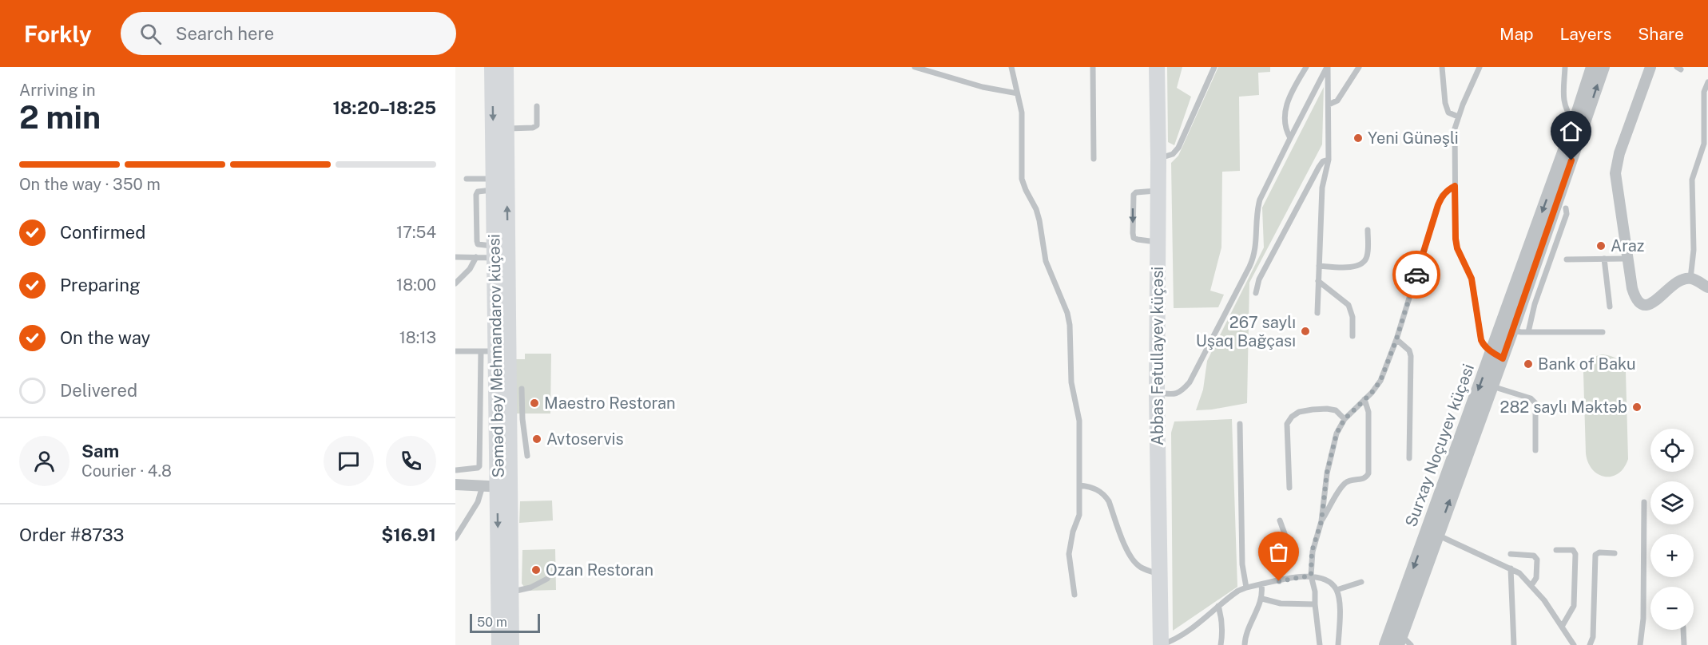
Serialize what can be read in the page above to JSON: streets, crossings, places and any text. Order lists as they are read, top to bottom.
{
  "streets": {
    "main road": ["Səməd bəy Mehmandarov küçəsi", "Abbas Fətullayev küçəsi"],
    "street": ["Surxay Noçuyev küçəsi"]
  },
  "places": [
    "Yeni Günəşli",
    "Araz",
    "267 saylı Uşaq Bağçası",
    "Bank of Baku",
    "Maestro Restoran",
    "282 saylı Məktəb",
    "Avtoservis",
    "Ozan Restoran"
  ],
  "scale_bar": "50 m",
  "page": {
    "header": "Forkly",
    "search": "Search here",
    "nav": ["Map", "Layers", "Share"],
    "heading": ["2 min", "Arriving in", "18:20–18:25"],
    "panel": [
      "Sam",
      "Courier · 4.8",
      "Order #8733",
      "$16.91"
    ],
    "bar": "On the way · 350 m",
    "list": [
      ["Confirmed", "17:54"],
      ["Preparing", "18:00"],
      ["On the way", "18:13"],
      "Delivered"
    ],
    "map_buttons": ["+", "−"],
    "scale": "50 m"
  }
}
